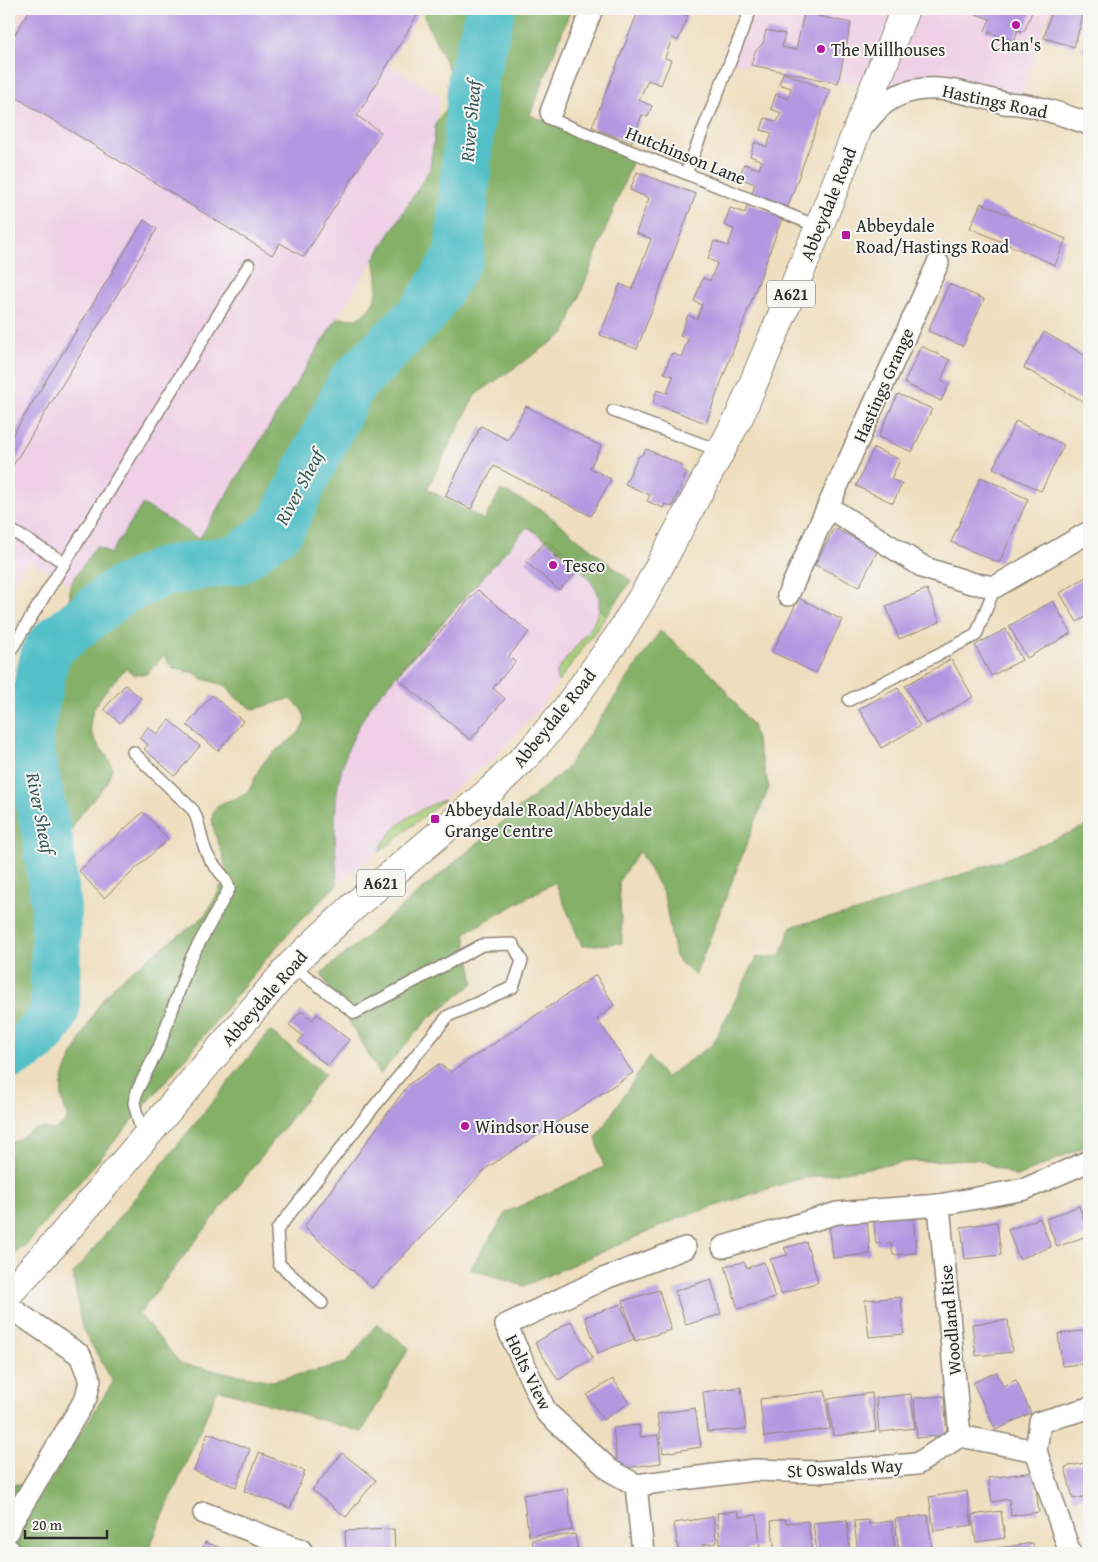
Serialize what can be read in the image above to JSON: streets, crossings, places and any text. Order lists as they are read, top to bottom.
{
  "streets": {
    "main road": ["Abbeydale Road", "A621"],
    "street": [
      "Hastings Road",
      "Hastings Grange",
      "Woodland Rise",
      "Holts View",
      "St Oswalds Way"
    ],
    "lane": ["Hutchinson Lane"]
  },
  "crossings": [
    ["Hastings Road", "Abbeydale Road"],
    ["Hutchinson Lane", "Abbeydale Road"],
    ["Woodland Rise", "St Oswalds Way"],
    ["Holts View", "St Oswalds Way"]
  ],
  "water": ["River Sheaf"],
  "places": {
    "other": [
      "Chan's",
      "The Millhouses",
      "Tesco",
      "Windsor House"
    ],
    "transit": ["Abbeydale Road/Hastings Road", "Abbeydale Road/Abbeydale Grange Centre"]
  },
  "scale_bar": "20 m"
}
